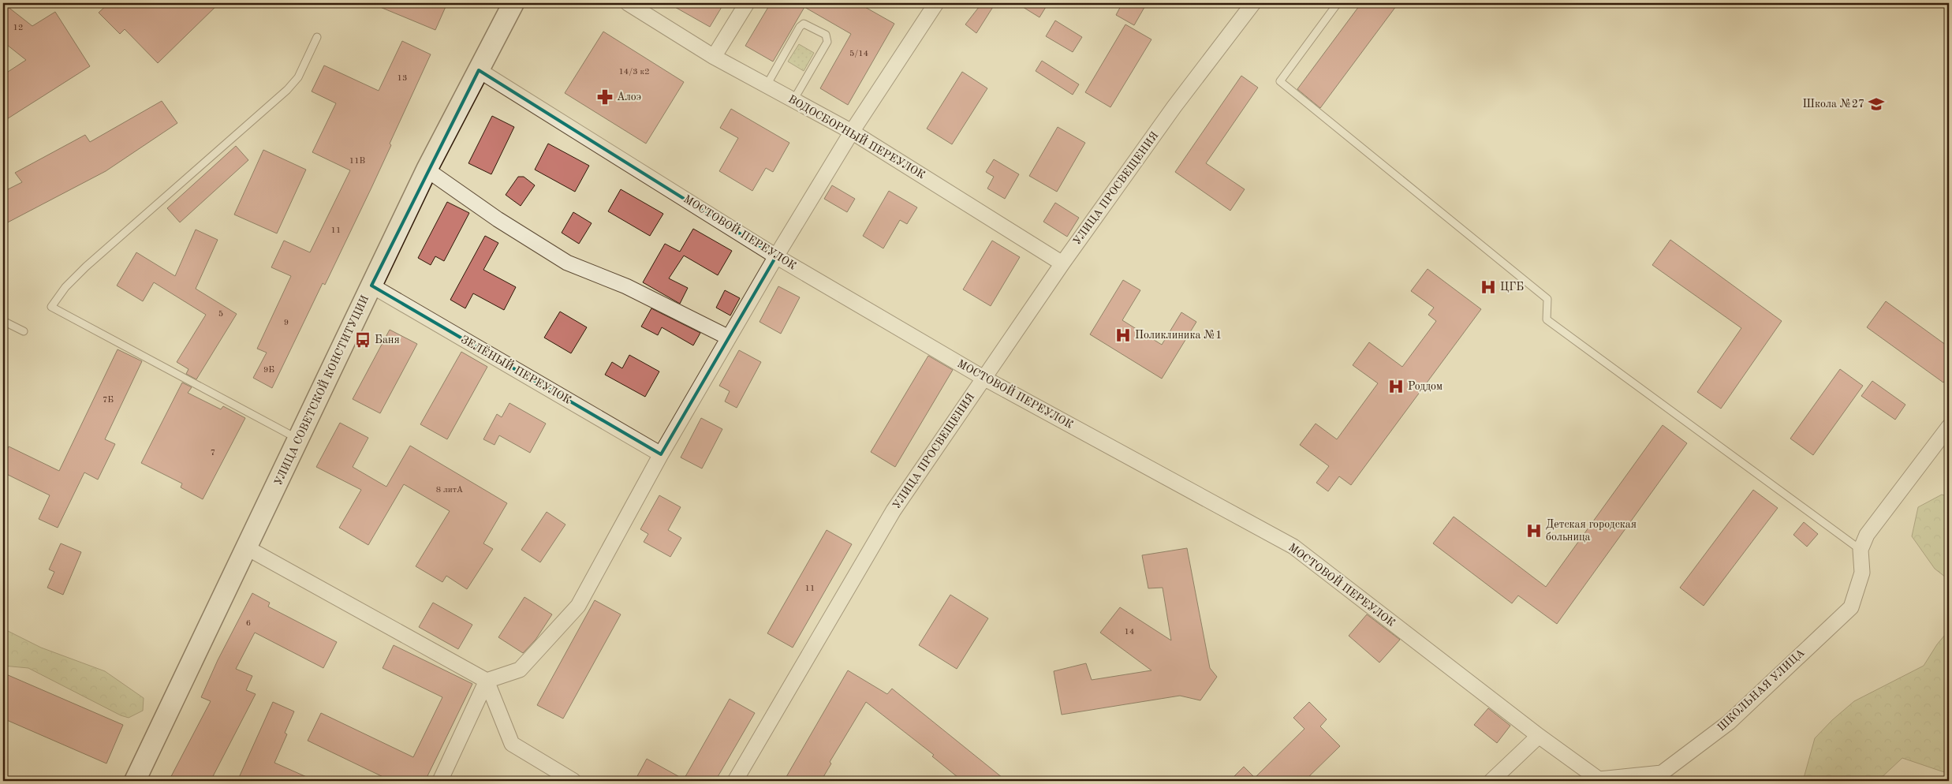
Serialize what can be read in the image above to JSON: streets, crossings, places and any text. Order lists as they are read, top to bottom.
{
  "streets": {
    "main road": ["УЛИЦА СОВЕТСКОЙ КОНСТИТУЦИИ"],
    "street": [
      "ВОДОСБОРНЫЙ ПЕРЕУЛОК",
      "УЛИЦА ПРОСВЕЩЕНИЯ",
      "МОСТОВОЙ ПЕРЕУЛОК",
      "ЗЕЛЁНЫЙ ПЕРЕУЛОК",
      "ШКОЛЬНАЯ УЛИЦА"
    ]
  },
  "crossings": [
    ["ВОДОСБОРНЫЙ ПЕРЕУЛОК", "УЛИЦА ПРОСВЕЩЕНИЯ"],
    ["УЛИЦА ПРОСВЕЩЕНИЯ", "МОСТОВОЙ ПЕРЕУЛОК"],
    ["МОСТОВОЙ ПЕРЕУЛОК", "УЛИЦА СОВЕТСКОЙ КОНСТИТУЦИИ"],
    ["МОСТОВОЙ ПЕРЕУЛОК", "ШКОЛЬНАЯ УЛИЦА"],
    ["ЗЕЛЁНЫЙ ПЕРЕУЛОК", "УЛИЦА СОВЕТСКОЙ КОНСТИТУЦИИ"]
  ],
  "places": {
    "pharmacy": ["Алоэ"],
    "school or university": ["Школа №27"],
    "hospital": [
      "ЦГБ",
      "Поликлиника №1",
      "Роддом",
      "Детская городская больница"
    ],
    "bus stop": ["Баня"]
  },
  "house_numbers": [
    "12",
    "5/14",
    "14/3 к2",
    "13",
    "11В",
    "11",
    "5",
    "9",
    "9Б",
    "7Б",
    "7",
    "8 литА",
    "11",
    "6",
    "14"
  ]
}
